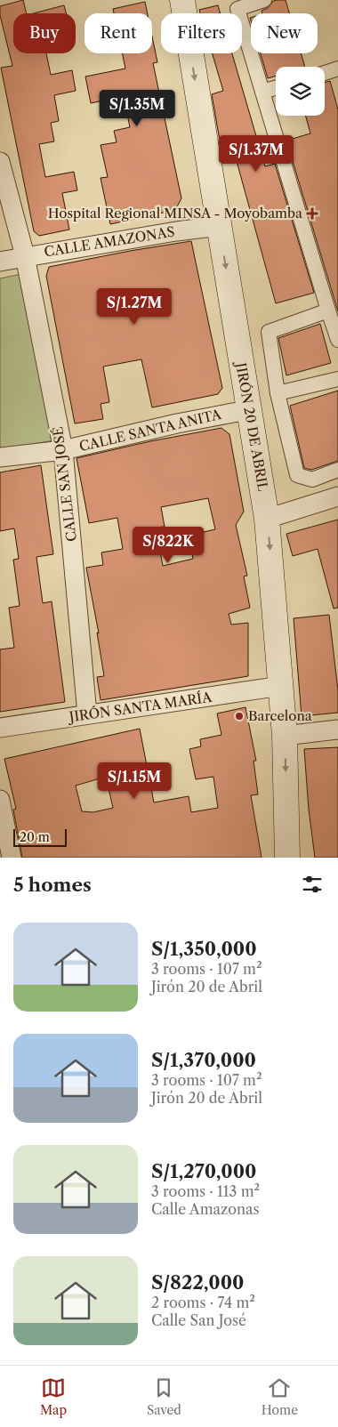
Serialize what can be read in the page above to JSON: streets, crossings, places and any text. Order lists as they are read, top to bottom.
{
  "streets": {
    "main road": ["JIRÓN 20 DE ABRIL"],
    "street": [
      "CALLE AMAZONAS",
      "CALLE SANTA ANITA",
      "CALLE SAN JOSÉ",
      "JIRÓN SANTA MARÍA"
    ]
  },
  "crossings": [
    ["CALLE AMAZONAS", "JIRÓN 20 DE ABRIL"],
    ["CALLE AMAZONAS", "CALLE SAN JOSÉ"],
    ["JIRÓN 20 DE ABRIL", "CALLE SANTA ANITA"],
    ["JIRÓN 20 DE ABRIL", "JIRÓN SANTA MARÍA"],
    ["CALLE SANTA ANITA", "CALLE SAN JOSÉ"],
    ["CALLE SAN JOSÉ", "JIRÓN SANTA MARÍA"]
  ],
  "one_way": ["JIRÓN 20 DE ABRIL"],
  "places": {
    "health": ["Hospital Regional MINSA - Moyobamba"],
    "other": ["Barcelona"]
  },
  "scale_bar": "20 m",
  "page": {
    "chip": [
      "Buy",
      "Rent",
      "Filters",
      "New"
    ],
    "price": [
      "S/1.35M",
      "S/1.37M",
      "S/1.27M",
      "S/822K",
      "S/1.15M"
    ],
    "scale": "20 m",
    "heading": "5 homes",
    "list": [
      {
        "name": "S/1,350,000",
        "note": "3 rooms · 107 m² · Jirón 20 de Abril"
      },
      {
        "name": "S/1,370,000",
        "note": "3 rooms · 107 m² · Jirón 20 de Abril"
      },
      {
        "name": "S/1,270,000",
        "note": "3 rooms · 113 m² · Calle Amazonas"
      },
      {
        "name": "S/822,000",
        "note": "2 rooms · 74 m² · Calle San José"
      }
    ],
    "tabs": ["Map", "Saved", "Home"]
  }
}
